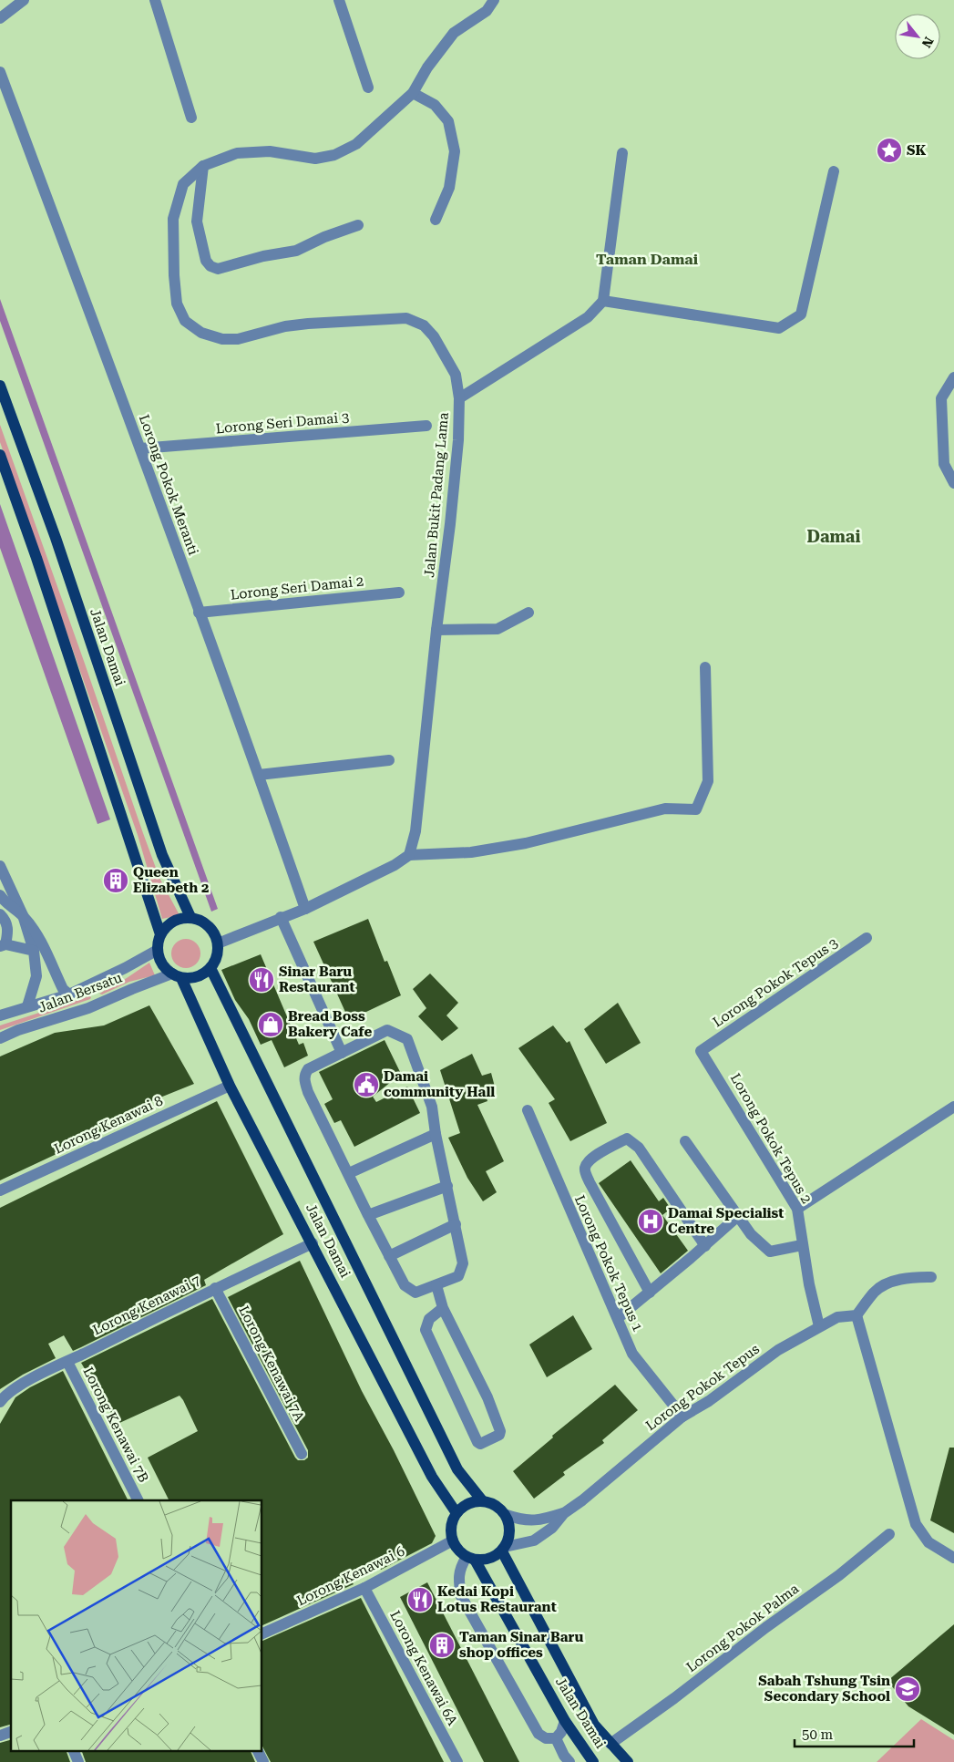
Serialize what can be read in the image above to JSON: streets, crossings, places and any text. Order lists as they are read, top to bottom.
{
  "streets": {
    "main road": ["Jalan Damai"],
    "street": [
      "Lorong Seri Damai 3",
      "Lorong Pokok Meranti",
      "Jalan Bukit Padang Lama",
      "Lorong Seri Damai 2",
      "Lorong Pokok Tepus 3",
      "Jalan Bersatu",
      "Lorong Kenawai 8",
      "Lorong Pokok Tepus 2",
      "Lorong Pokok Tepus 1",
      "Lorong Kenawai 7",
      "Lorong Kenawai 7A",
      "Lorong Pokok Tepus",
      "Lorong Kenawai 7B",
      "Lorong Kenawai 6",
      "Lorong Pokok Palma",
      "Lorong Kenawai 6A"
    ]
  },
  "crossings": [
    ["Lorong Seri Damai 3", "Lorong Pokok Meranti"],
    ["Lorong Pokok Meranti", "Lorong Seri Damai 2"],
    ["Jalan Damai", "Jalan Bersatu"],
    ["Jalan Damai", "Lorong Kenawai 8"],
    ["Jalan Damai", "Lorong Kenawai 7"],
    ["Jalan Damai", "Lorong Pokok Tepus"],
    ["Jalan Damai", "Lorong Kenawai 6"],
    ["Jalan Damai", "Lorong Pokok Palma"],
    ["Lorong Pokok Tepus 3", "Lorong Pokok Tepus 2"],
    ["Lorong Pokok Tepus 2", "Lorong Pokok Tepus"],
    ["Lorong Pokok Tepus 1", "Lorong Pokok Tepus"],
    ["Lorong Kenawai 7", "Lorong Kenawai 7A"],
    ["Lorong Kenawai 7", "Lorong Kenawai 7B"],
    ["Lorong Pokok Tepus", "Lorong Kenawai 6"],
    ["Lorong Kenawai 6", "Lorong Kenawai 6A"]
  ],
  "districts": ["Taman Damai", "Damai"],
  "places": {
    "place": ["SK"],
    "building": ["Queen Elizabeth 2", "Taman Sinar Baru shop offices"],
    "restaurant": ["Sinar Baru Restaurant", "Kedai Kopi Lotus Restaurant"],
    "shop": ["Bread Boss Bakery Cafe"],
    "public building": ["Damai community Hall"],
    "hospital": ["Damai Specialist Centre"],
    "school or university": ["Sabah Tshung Tsin Secondary School"]
  },
  "scale_bar": "50 m",
  "north": "bottom right"
}
